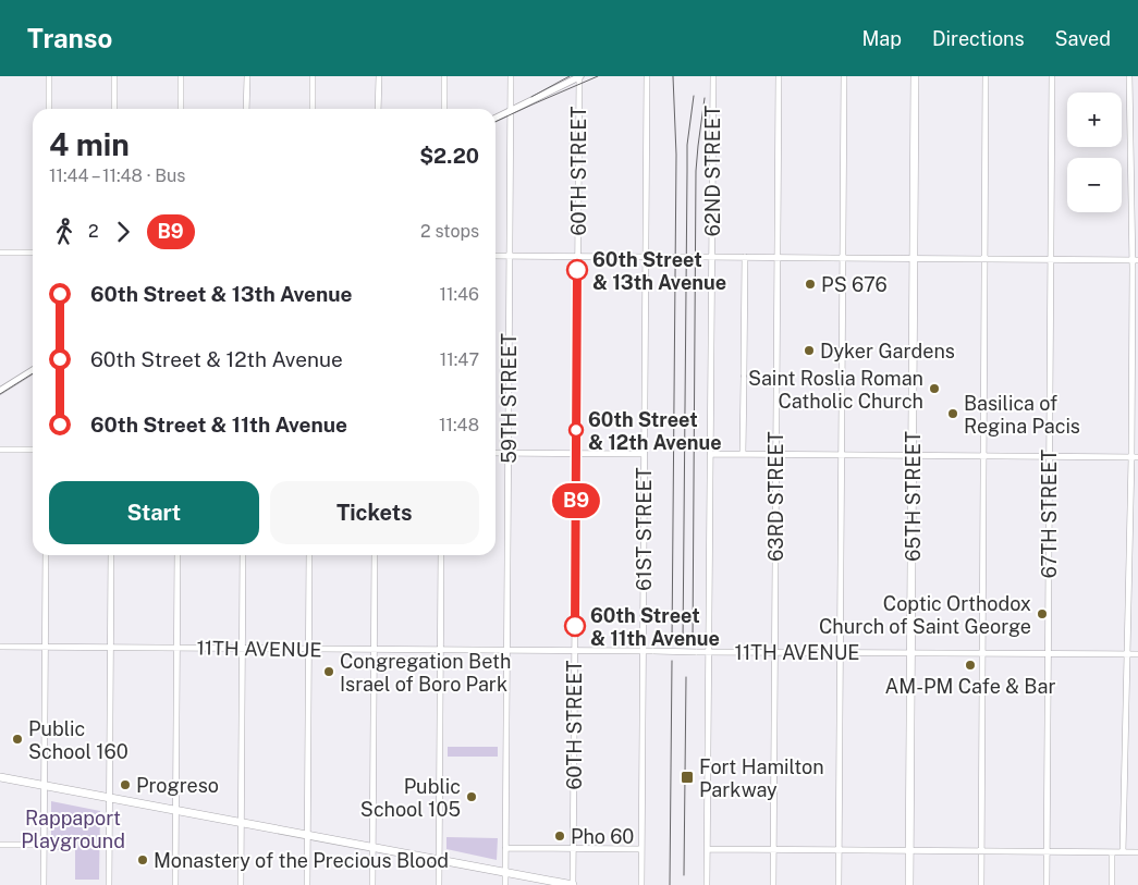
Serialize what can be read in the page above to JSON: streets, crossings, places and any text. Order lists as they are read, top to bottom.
{
  "streets": {
    "main road": ["65TH STREET"],
    "street": [
      "60TH STREET",
      "62ND STREET",
      "59TH STREET",
      "63RD STREET",
      "67TH STREET",
      "61ST STREET",
      "11TH AVENUE"
    ]
  },
  "crossings": [
    ["60TH STREET", "11TH AVENUE"],
    ["62ND STREET", "11TH AVENUE"],
    ["59TH STREET", "11TH AVENUE"],
    ["63RD STREET", "11TH AVENUE"],
    ["65TH STREET", "11TH AVENUE"],
    ["67TH STREET", "11TH AVENUE"],
    ["61ST STREET", "11TH AVENUE"]
  ],
  "parks": ["Rappaport Playground"],
  "places": {
    "other": [
      "60th Street & 13th Avenue",
      "PS 676",
      "Dyker Gardens",
      "Saint Roslia Roman Catholic Church",
      "Basilica of Regina Pacis",
      "60th Street & 12th Avenue",
      "Coptic Orthodox Church of Saint George",
      "60th Street & 11th Avenue",
      "AM-PM Cafe & Bar",
      "Congregation Beth Israel of Boro Park",
      "Public School 160",
      "Progreso",
      "Public School 105",
      "Pho 60",
      "Monastery of the Precious Blood"
    ],
    "transit": ["Fort Hamilton Parkway"]
  },
  "lines": ["bus line B9"],
  "page": {
    "header": "Transo",
    "nav": ["Map", "Directions", "Saved"],
    "on_map": "B9",
    "map_buttons": ["+", "−"],
    "heading": ["4 min", "11:44 – 11:48 · Bus", "$2.20"],
    "legs": ["2", "B9", "2 stops"],
    "list": [
      {
        "name": "60th Street & 13th Avenue",
        "value": "11:46"
      },
      {
        "name": "60th Street & 12th Avenue",
        "value": "11:47"
      },
      {
        "name": "60th Street & 11th Avenue",
        "value": "11:48"
      }
    ],
    "buttons": ["Start", "Tickets"]
  }
}
